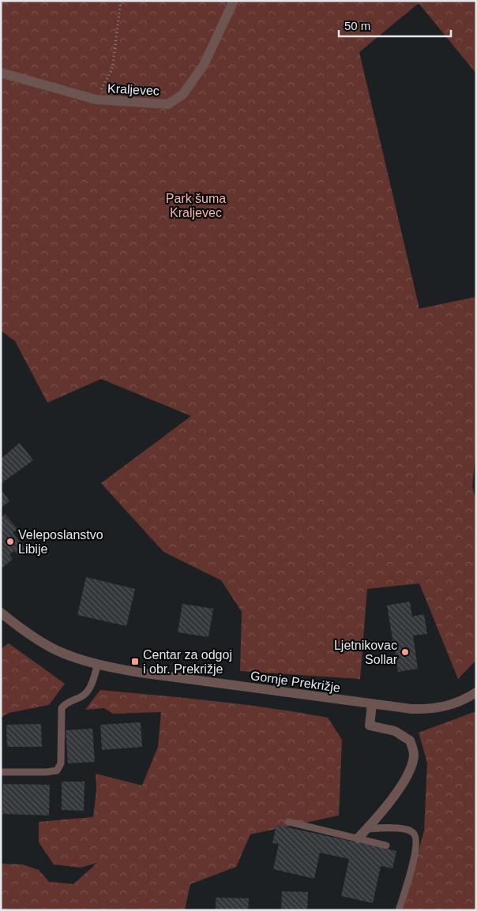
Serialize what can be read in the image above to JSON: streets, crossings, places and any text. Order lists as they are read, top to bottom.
{
  "streets": {
    "street": ["Kraljevec", "Gornje Prekrižje"]
  },
  "parks": ["Park šuma Kraljevec"],
  "places": {
    "other": ["Veleposlanstvo Libije", "Ljetnikovac Sollar"],
    "transit": ["Centar za odgoj i obr. Prekrižje"]
  },
  "scale_bar": "50 m"
}
